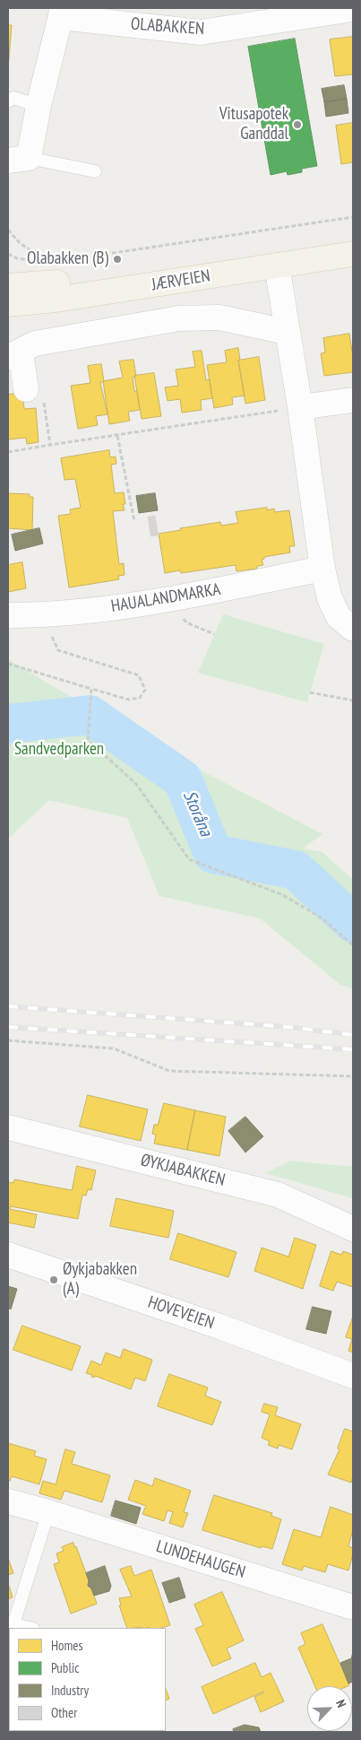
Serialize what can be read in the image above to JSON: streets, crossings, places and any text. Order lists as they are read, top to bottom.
{
  "streets": {
    "main road": ["JÆRVEIEN"],
    "street": [
      "OLABAKKEN",
      "HAUALANDMARKA",
      "ØYKJABAKKEN",
      "HOVEVEIEN",
      "LUNDEHAUGEN"
    ]
  },
  "water": ["Storåna"],
  "parks": ["Sandvedparken"],
  "places": ["Vitusapotek Ganddal", "Olabakken (B)", "Øykjabakken (A)"],
  "legend": [
    "Homes",
    "Public",
    "Industry",
    "Other"
  ],
  "north": "top right"
}
